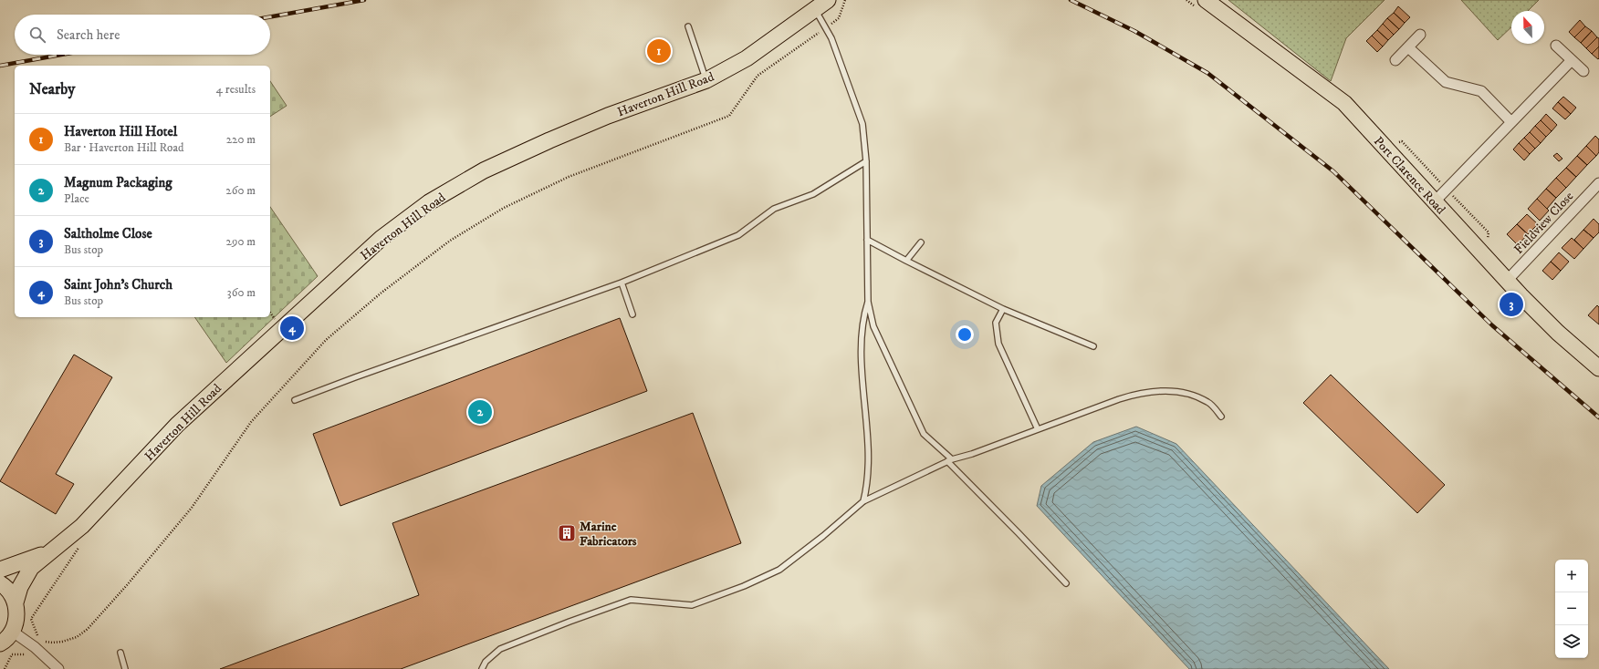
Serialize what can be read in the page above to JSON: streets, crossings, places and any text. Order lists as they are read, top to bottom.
{
  "streets": {
    "main road": ["Haverton Hill Road", "Port Clarence Road"],
    "street": ["Fieldview Close"]
  },
  "crossings": [
    ["Port Clarence Road", "Fieldview Close"]
  ],
  "places": {
    "building": ["Marine Fabricators"]
  },
  "north": "top",
  "page": {
    "search": "Search here",
    "pins": [
      "1",
      "3",
      "4",
      "2"
    ],
    "heading": ["Nearby", "4 results"],
    "list": [
      {
        "mark": "1",
        "name": "Haverton Hill Hotel",
        "note": "Bar · Haverton Hill Road",
        "value": "220 m"
      },
      {
        "mark": "2",
        "name": "Magnum Packaging",
        "note": "Place",
        "value": "260 m"
      },
      {
        "mark": "3",
        "name": "Saltholme Close",
        "note": "Bus stop",
        "value": "290 m"
      },
      {
        "mark": "4",
        "name": "Saint John's Church",
        "note": "Bus stop",
        "value": "360 m"
      }
    ],
    "map_buttons": ["+", "−"]
  }
}
